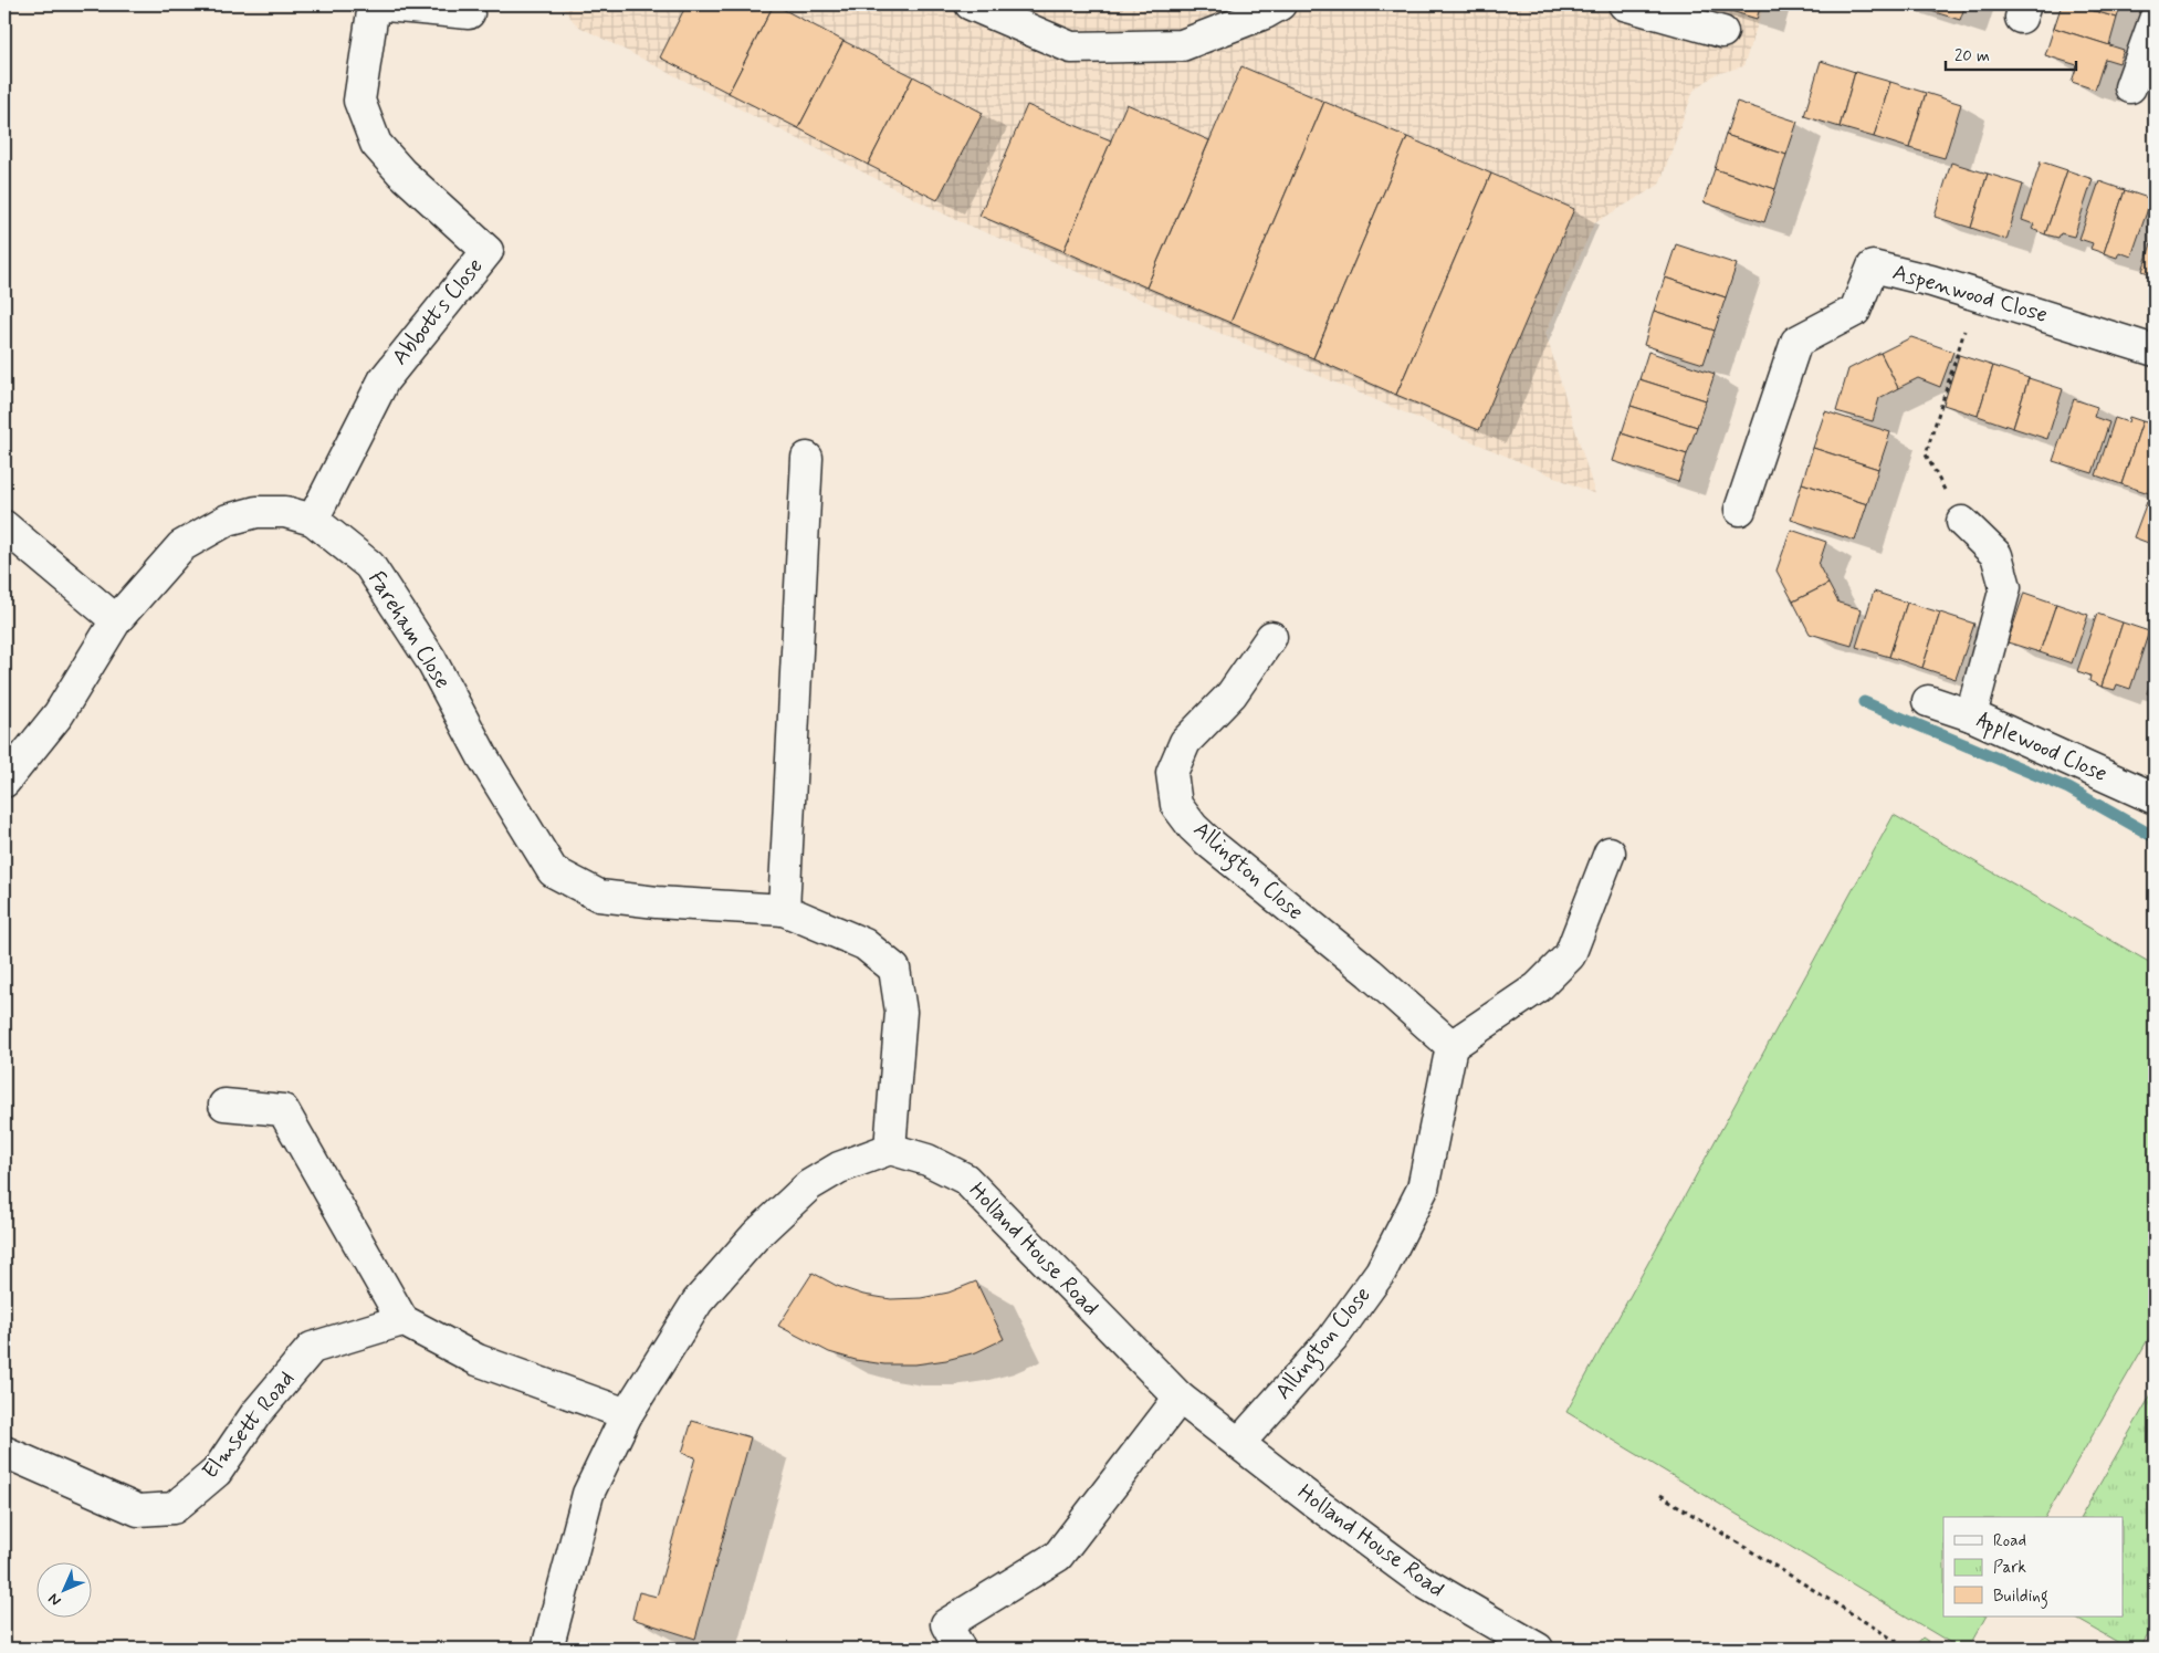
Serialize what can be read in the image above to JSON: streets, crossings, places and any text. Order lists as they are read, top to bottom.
{
  "streets": {
    "street": [
      "Aspenwood Close",
      "Abbotts Close",
      "Fareham Close",
      "Applewood Close",
      "Allington Close",
      "Holland House Road",
      "Elmsett Road"
    ]
  },
  "crossings": [
    ["Abbotts Close", "Fareham Close"],
    ["Fareham Close", "Holland House Road"],
    ["Allington Close", "Holland House Road"]
  ],
  "legend": ["Road", "Park", "Building"],
  "scale_bar": "20 m",
  "north": "bottom left"
}
